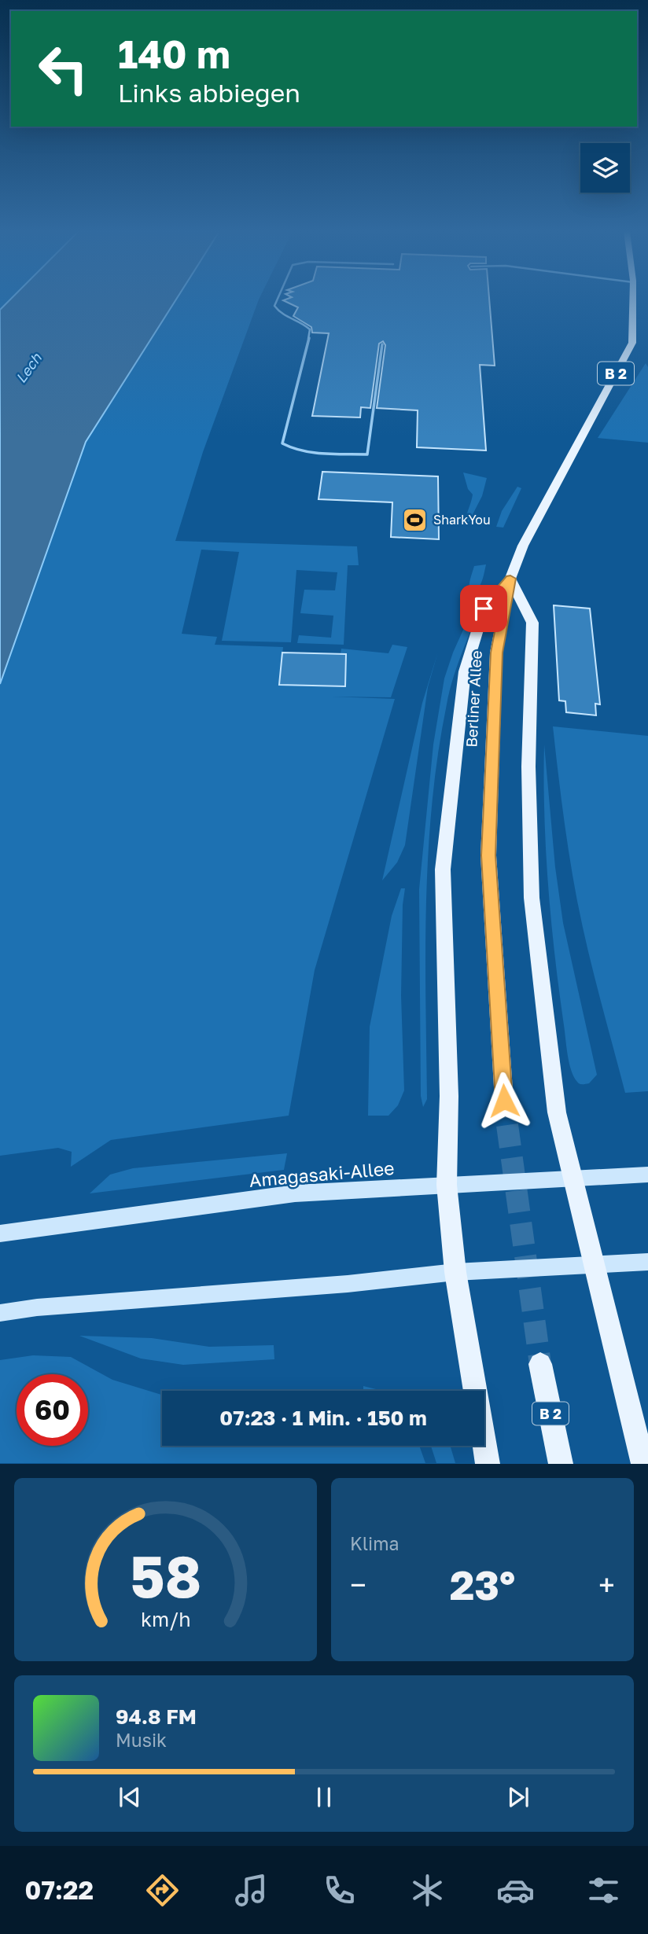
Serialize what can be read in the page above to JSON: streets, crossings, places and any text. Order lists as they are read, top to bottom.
{
  "streets": {
    "main road": ["B 2", "Berliner Allee", "Amagasaki-Allee"]
  },
  "water": ["Lech"],
  "places": {
    "sports": ["SharkYou"]
  },
  "page": {
    "turn": ["140 m", "Links abbiegen"],
    "limit": "60",
    "trip": "07:23 · 1 Min. · 150 m",
    "tile": "Klima",
    "heat": ["−", "23°", "+"],
    "song": ["94.8 FM", "Musik"],
    "tabs": "07:22",
    "gauge": ["58", "km/h"]
  }
}
